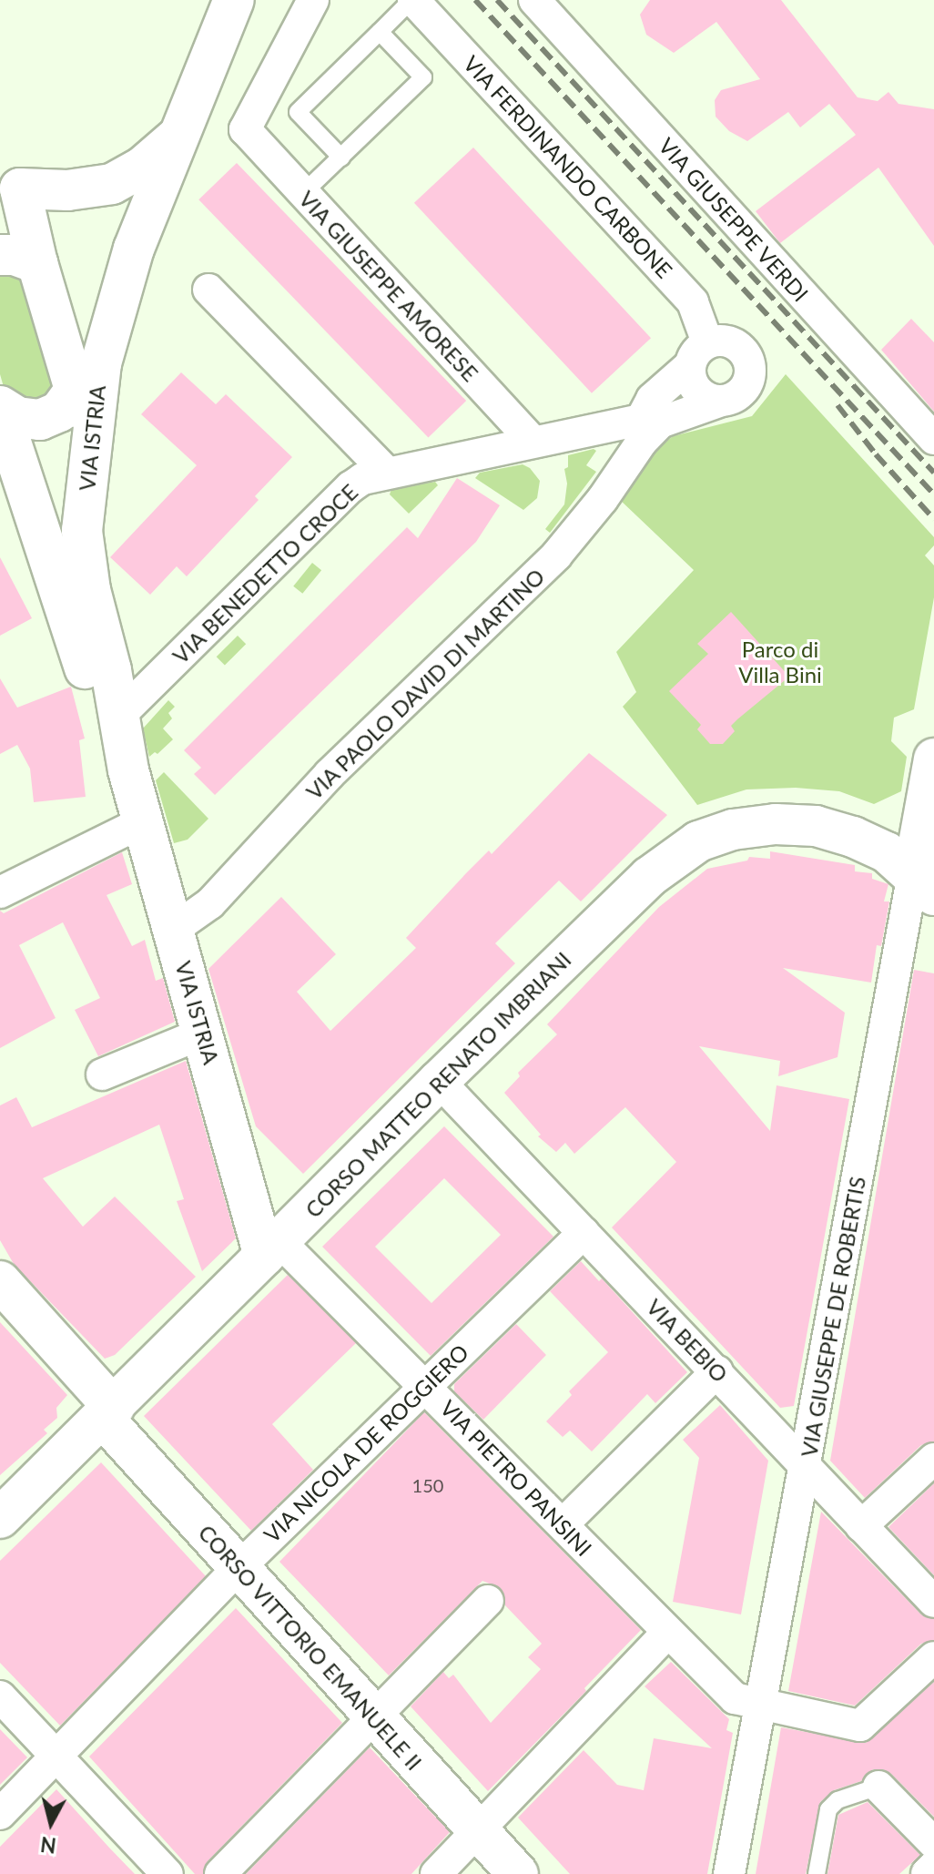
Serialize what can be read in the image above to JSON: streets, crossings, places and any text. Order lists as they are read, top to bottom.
{
  "streets": {
    "main road": [
      "VIA ISTRIA",
      "CORSO MATTEO RENATO IMBRIANI",
      "VIA GIUSEPPE DE ROBERTIS",
      "CORSO VITTORIO EMANUELE II"
    ],
    "street": [
      "VIA FERDINANDO CARBONE",
      "VIA GIUSEPPE VERDI",
      "VIA GIUSEPPE AMORESE",
      "VIA BENEDETTO CROCE",
      "VIA PAOLO DAVID DI MARTINO",
      "VIA BEBIO",
      "VIA NICOLA DE ROGGIERO",
      "VIA PIETRO PANSINI"
    ]
  },
  "crossings": [
    ["VIA FERDINANDO CARBONE", "VIA BENEDETTO CROCE"],
    ["VIA FERDINANDO CARBONE", "VIA PAOLO DAVID DI MARTINO"],
    ["VIA GIUSEPPE AMORESE", "VIA BENEDETTO CROCE"],
    ["VIA ISTRIA", "VIA BENEDETTO CROCE"],
    ["VIA ISTRIA", "VIA PAOLO DAVID DI MARTINO"],
    ["VIA ISTRIA", "CORSO MATTEO RENATO IMBRIANI"],
    ["VIA ISTRIA", "VIA PIETRO PANSINI"],
    ["VIA BENEDETTO CROCE", "VIA PAOLO DAVID DI MARTINO"],
    ["CORSO MATTEO RENATO IMBRIANI", "VIA GIUSEPPE DE ROBERTIS"],
    ["CORSO MATTEO RENATO IMBRIANI", "VIA BEBIO"],
    ["CORSO MATTEO RENATO IMBRIANI", "VIA PIETRO PANSINI"],
    ["CORSO MATTEO RENATO IMBRIANI", "CORSO VITTORIO EMANUELE II"],
    ["VIA GIUSEPPE DE ROBERTIS", "VIA BEBIO"],
    ["VIA GIUSEPPE DE ROBERTIS", "VIA PIETRO PANSINI"],
    ["VIA BEBIO", "VIA NICOLA DE ROGGIERO"],
    ["VIA NICOLA DE ROGGIERO", "VIA PIETRO PANSINI"],
    ["VIA NICOLA DE ROGGIERO", "CORSO VITTORIO EMANUELE II"]
  ],
  "parks": ["Parco di Villa Bini"],
  "house_numbers": ["150"],
  "north": "bottom"
}
